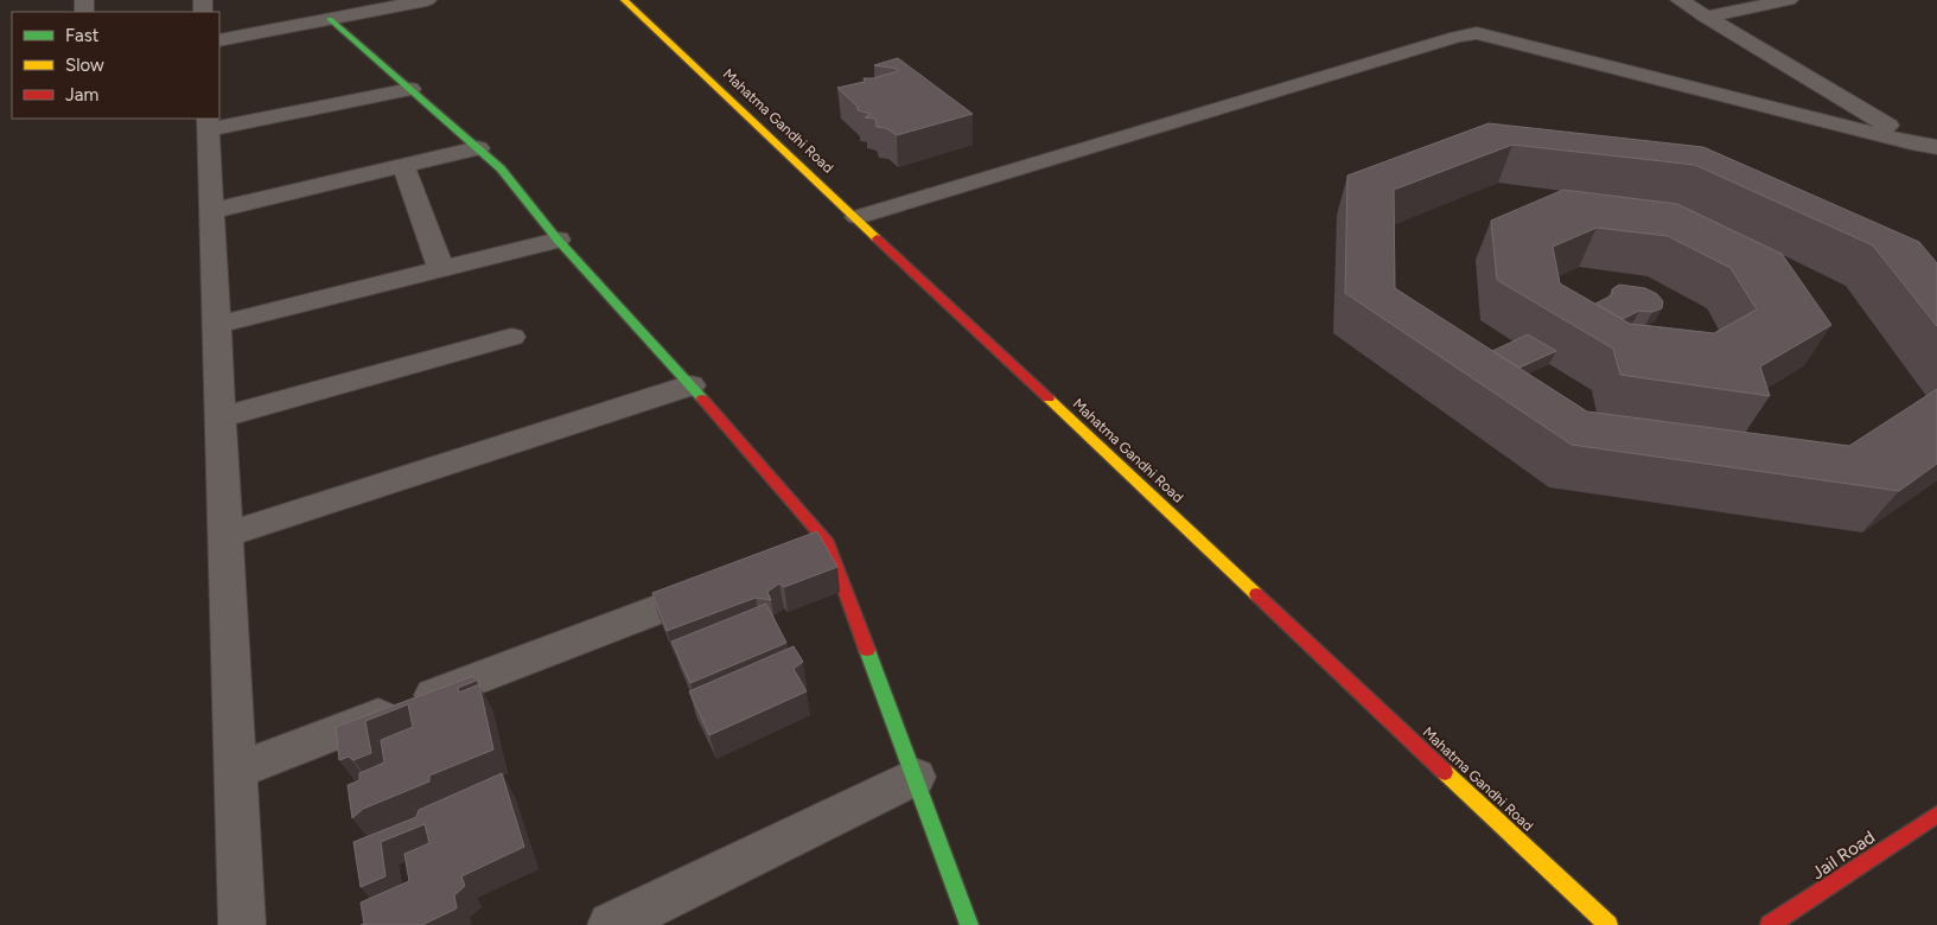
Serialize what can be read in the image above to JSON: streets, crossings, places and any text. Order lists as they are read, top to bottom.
{
  "streets": {
    "street": ["Mahatma Gandhi Road", "Jail Road"]
  },
  "legend": ["Fast", "Slow", "Jam"]
}
